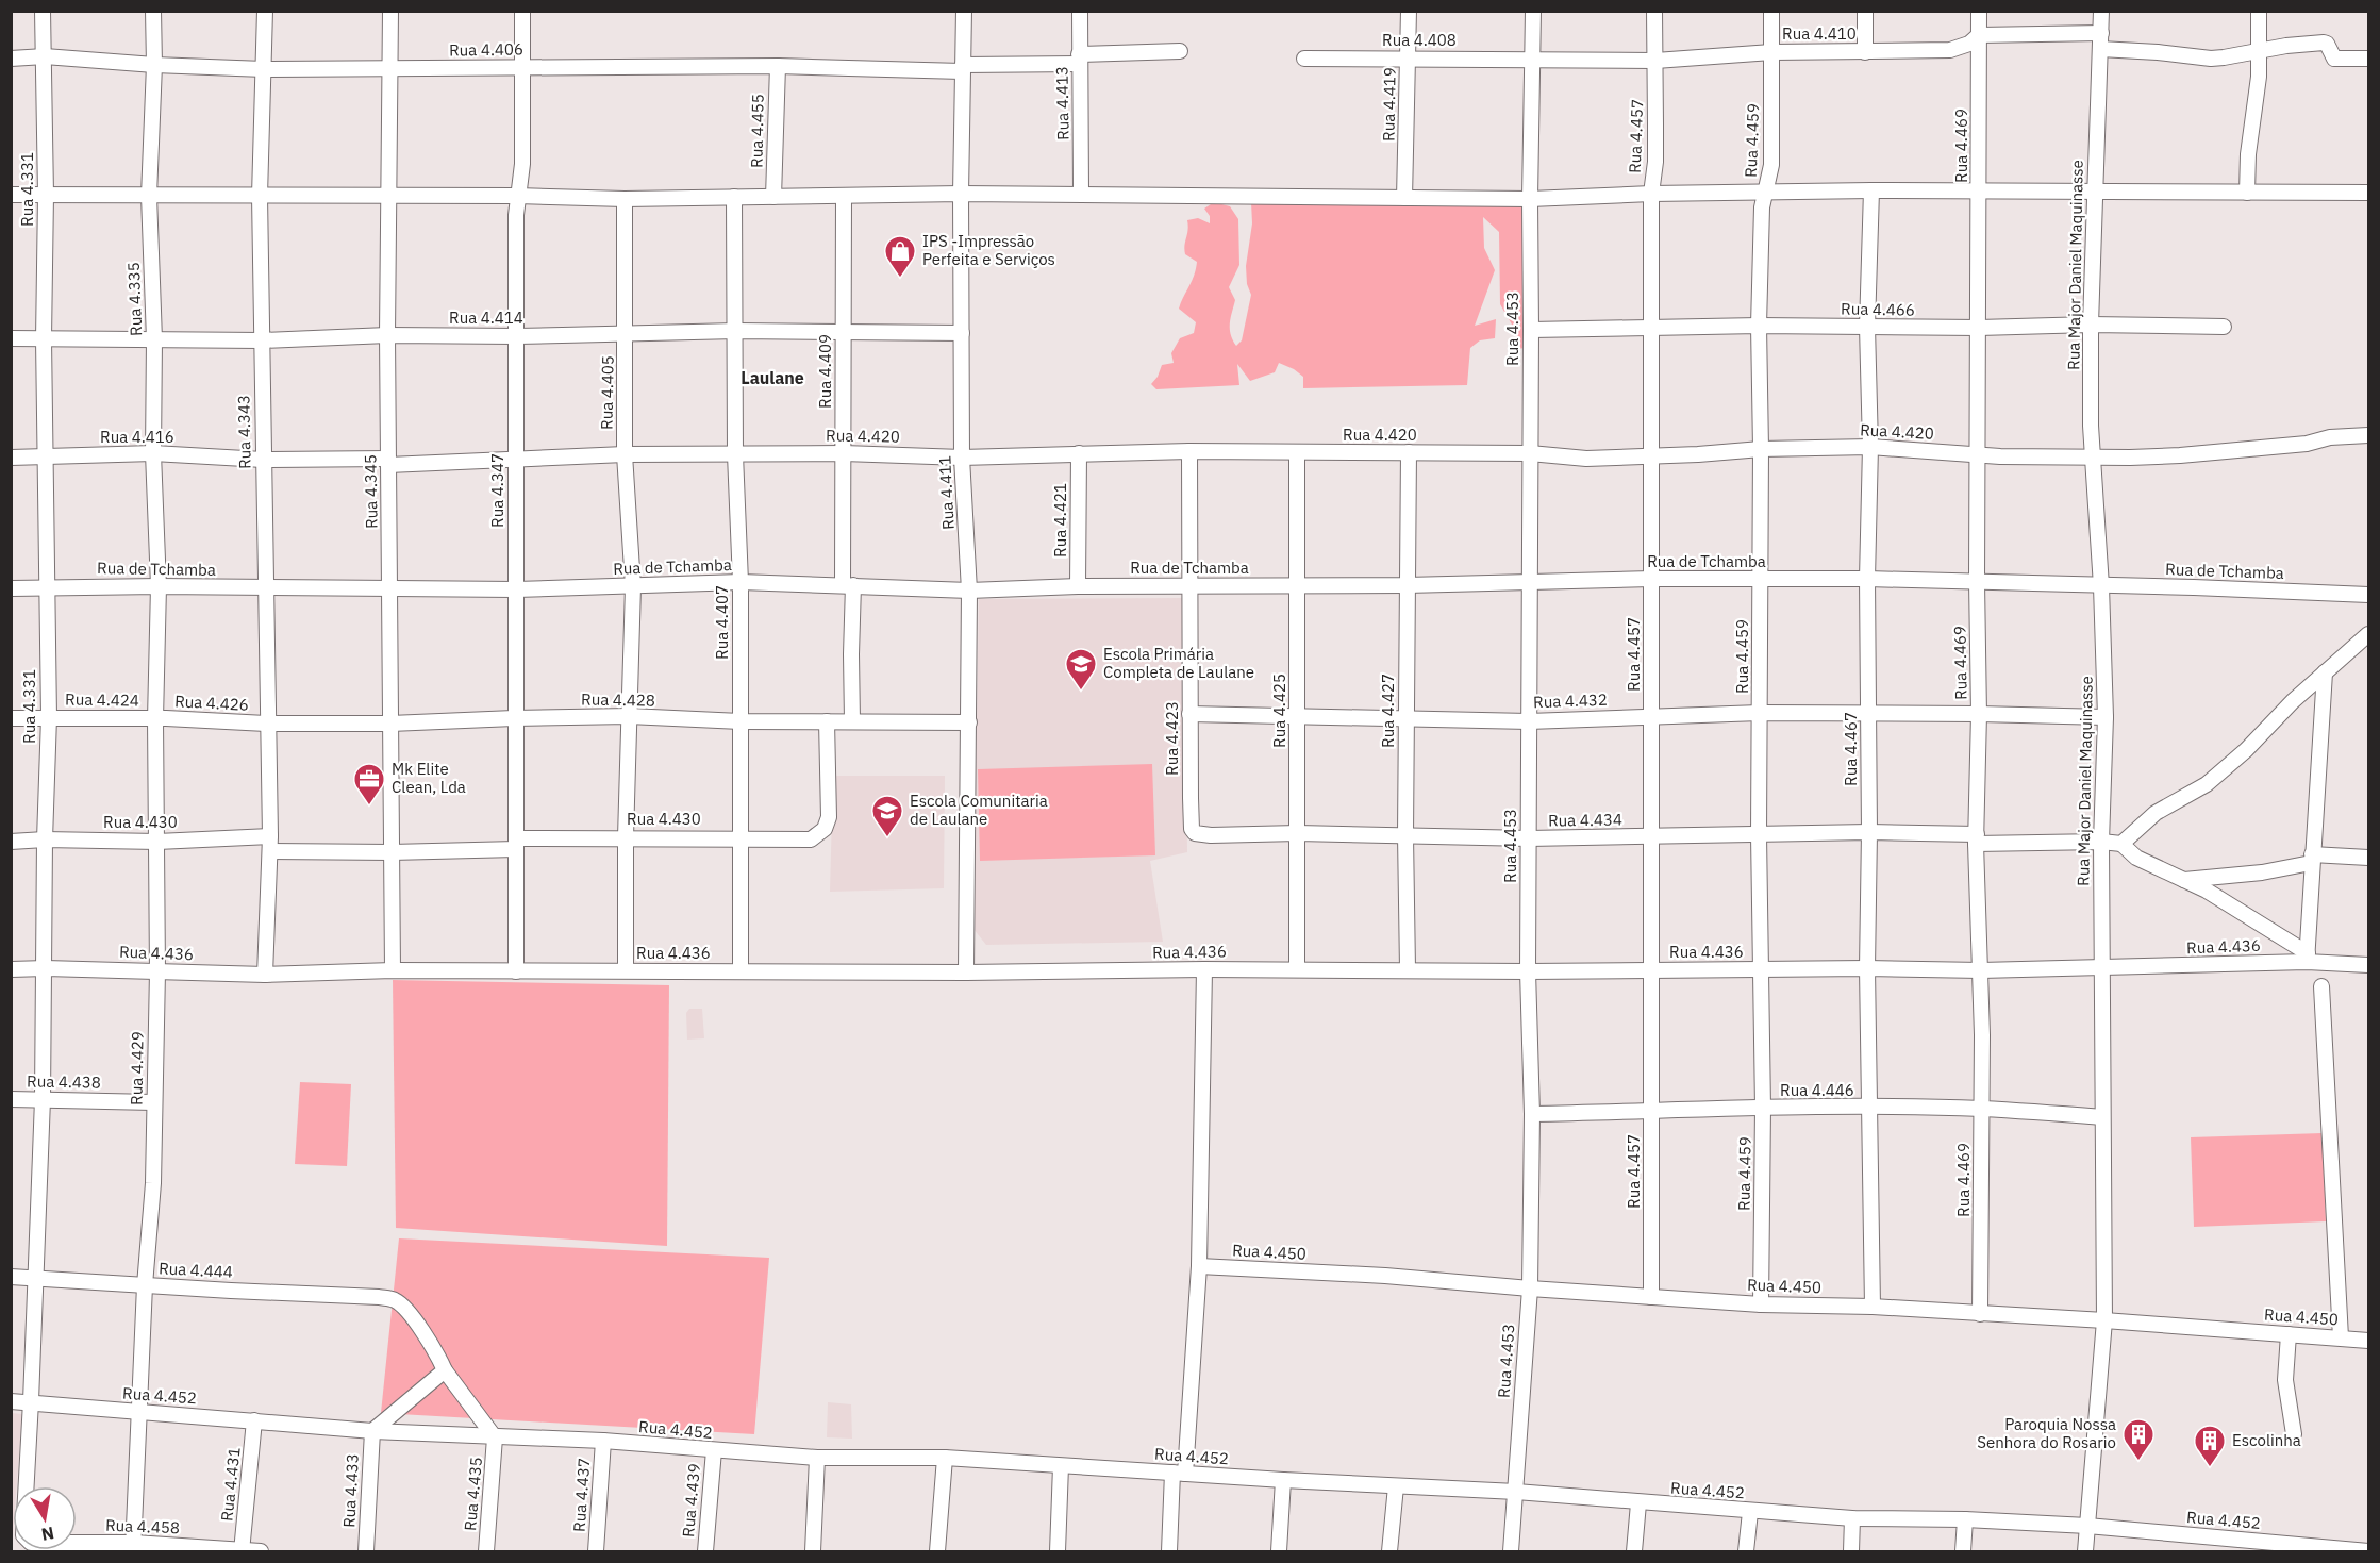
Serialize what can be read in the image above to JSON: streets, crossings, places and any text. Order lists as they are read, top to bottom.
{
  "streets": {
    "street": [
      "Rua 4.410",
      "Rua 4.408",
      "Rua 4.406",
      "Rua 4.413",
      "Rua 4.419",
      "Rua 4.455",
      "Rua 4.457",
      "Rua 4.459",
      "Rua 4.469",
      "Rua 4.331",
      "Rua Major Daniel Maquinasse",
      "Rua 4.335",
      "Rua 4.466",
      "Rua 4.414",
      "Rua 4.453",
      "Rua 4.409",
      "Rua 4.405",
      "Rua 4.343",
      "Rua 4.420",
      "Rua 4.416",
      "Rua 4.347",
      "Rua 4.345",
      "Rua 4.411",
      "Rua 4.421",
      "Rua de Tchamba",
      "Rua 4.407",
      "Rua 4.424",
      "Rua 4.428",
      "Rua 4.432",
      "Rua 4.426",
      "Rua 4.425",
      "Rua 4.427",
      "Rua 4.423",
      "Rua 4.467",
      "Rua 4.430",
      "Rua 4.434",
      "Rua 4.436",
      "Rua 4.429",
      "Rua 4.438",
      "Rua 4.446",
      "Rua 4.450",
      "Rua 4.444",
      "Rua 4.452",
      "Rua 4.431",
      "Rua 4.433",
      "Rua 4.435",
      "Rua 4.437",
      "Rua 4.439",
      "Rua 4.458"
    ]
  },
  "crossings": [
    ["Rua 4.410", "Rua 4.408"],
    ["Rua 4.410", "Rua 4.457"],
    ["Rua 4.410", "Rua 4.459"],
    ["Rua 4.410", "Rua 4.469"],
    ["Rua 4.410", "Rua Major Daniel Maquinasse"],
    ["Rua 4.410", "Rua 4.453"],
    ["Rua 4.408", "Rua 4.419"],
    ["Rua 4.408", "Rua 4.453"],
    ["Rua 4.406", "Rua 4.413"],
    ["Rua 4.406", "Rua 4.455"],
    ["Rua 4.406", "Rua 4.331"],
    ["Rua 4.406", "Rua 4.335"],
    ["Rua 4.406", "Rua 4.343"],
    ["Rua 4.406", "Rua 4.347"],
    ["Rua 4.406", "Rua 4.345"],
    ["Rua 4.406", "Rua 4.411"],
    ["Rua 4.457", "Rua 4.466"],
    ["Rua 4.457", "Rua 4.420"],
    ["Rua 4.457", "Rua de Tchamba"],
    ["Rua 4.457", "Rua 4.432"],
    ["Rua 4.457", "Rua 4.434"],
    ["Rua 4.457", "Rua 4.436"],
    ["Rua 4.457", "Rua 4.446"],
    ["Rua 4.457", "Rua 4.450"],
    ["Rua 4.459", "Rua 4.466"],
    ["Rua 4.459", "Rua 4.420"],
    ["Rua 4.459", "Rua de Tchamba"],
    ["Rua 4.459", "Rua 4.432"],
    ["Rua 4.459", "Rua 4.434"],
    ["Rua 4.459", "Rua 4.436"],
    ["Rua 4.459", "Rua 4.446"],
    ["Rua 4.459", "Rua 4.450"],
    ["Rua 4.469", "Rua 4.466"],
    ["Rua 4.469", "Rua 4.420"],
    ["Rua 4.469", "Rua de Tchamba"],
    ["Rua 4.469", "Rua 4.432"],
    ["Rua 4.469", "Rua 4.434"],
    ["Rua 4.469", "Rua 4.436"],
    ["Rua 4.469", "Rua 4.446"],
    ["Rua 4.469", "Rua 4.450"],
    ["Rua 4.331", "Rua 4.414"],
    ["Rua 4.331", "Rua 4.416"],
    ["Rua 4.331", "Rua de Tchamba"],
    ["Rua 4.331", "Rua 4.424"],
    ["Rua 4.331", "Rua 4.430"],
    ["Rua 4.331", "Rua 4.436"],
    ["Rua 4.331", "Rua 4.438"],
    ["Rua 4.331", "Rua 4.444"],
    ["Rua 4.331", "Rua 4.452"],
    ["Rua 4.331", "Rua 4.458"],
    ["Rua Major Daniel Maquinasse", "Rua 4.466"],
    ["Rua Major Daniel Maquinasse", "Rua 4.420"],
    ["Rua Major Daniel Maquinasse", "Rua de Tchamba"],
    ["Rua Major Daniel Maquinasse", "Rua 4.432"],
    ["Rua Major Daniel Maquinasse", "Rua 4.434"],
    ["Rua Major Daniel Maquinasse", "Rua 4.436"],
    ["Rua Major Daniel Maquinasse", "Rua 4.446"],
    ["Rua Major Daniel Maquinasse", "Rua 4.450"],
    ["Rua Major Daniel Maquinasse", "Rua 4.452"],
    ["Rua 4.335", "Rua 4.414"],
    ["Rua 4.335", "Rua 4.416"],
    ["Rua 4.335", "Rua de Tchamba"],
    ["Rua 4.335", "Rua 4.429"],
    ["Rua 4.466", "Rua 4.453"],
    ["Rua 4.466", "Rua 4.467"],
    ["Rua 4.414", "Rua 4.409"],
    ["Rua 4.414", "Rua 4.405"],
    ["Rua 4.414", "Rua 4.343"],
    ["Rua 4.414", "Rua 4.347"],
    ["Rua 4.414", "Rua 4.345"],
    ["Rua 4.414", "Rua 4.411"],
    ["Rua 4.414", "Rua 4.407"],
    ["Rua 4.453", "Rua 4.420"],
    ["Rua 4.453", "Rua de Tchamba"],
    ["Rua 4.453", "Rua 4.432"],
    ["Rua 4.453", "Rua 4.434"],
    ["Rua 4.453", "Rua 4.436"],
    ["Rua 4.453", "Rua 4.446"],
    ["Rua 4.453", "Rua 4.450"],
    ["Rua 4.453", "Rua 4.452"],
    ["Rua 4.409", "Rua 4.420"],
    ["Rua 4.409", "Rua de Tchamba"],
    ["Rua 4.409", "Rua 4.428"],
    ["Rua 4.405", "Rua 4.420"],
    ["Rua 4.405", "Rua de Tchamba"],
    ["Rua 4.405", "Rua 4.428"],
    ["Rua 4.405", "Rua 4.430"],
    ["Rua 4.405", "Rua 4.436"],
    ["Rua 4.343", "Rua 4.416"],
    ["Rua 4.343", "Rua de Tchamba"],
    ["Rua 4.343", "Rua 4.428"],
    ["Rua 4.343", "Rua 4.426"],
    ["Rua 4.343", "Rua 4.430"],
    ["Rua 4.343", "Rua 4.436"],
    ["Rua 4.420", "Rua 4.416"],
    ["Rua 4.420", "Rua 4.347"],
    ["Rua 4.420", "Rua 4.345"],
    ["Rua 4.420", "Rua 4.411"],
    ["Rua 4.420", "Rua 4.421"],
    ["Rua 4.420", "Rua 4.407"],
    ["Rua 4.420", "Rua 4.425"],
    ["Rua 4.420", "Rua 4.427"],
    ["Rua 4.420", "Rua 4.423"],
    ["Rua 4.420", "Rua 4.467"],
    ["Rua 4.416", "Rua 4.345"],
    ["Rua 4.347", "Rua de Tchamba"],
    ["Rua 4.347", "Rua 4.428"],
    ["Rua 4.347", "Rua 4.430"],
    ["Rua 4.347", "Rua 4.436"],
    ["Rua 4.345", "Rua de Tchamba"],
    ["Rua 4.345", "Rua 4.428"],
    ["Rua 4.345", "Rua 4.430"],
    ["Rua 4.345", "Rua 4.436"],
    ["Rua 4.411", "Rua de Tchamba"],
    ["Rua 4.411", "Rua 4.428"],
    ["Rua 4.411", "Rua 4.436"],
    ["Rua 4.421", "Rua de Tchamba"],
    ["Rua de Tchamba", "Rua 4.407"],
    ["Rua de Tchamba", "Rua 4.425"],
    ["Rua de Tchamba", "Rua 4.427"],
    ["Rua de Tchamba", "Rua 4.423"],
    ["Rua de Tchamba", "Rua 4.467"],
    ["Rua de Tchamba", "Rua 4.429"],
    ["Rua 4.407", "Rua 4.428"],
    ["Rua 4.407", "Rua 4.430"],
    ["Rua 4.407", "Rua 4.436"],
    ["Rua 4.424", "Rua 4.426"],
    ["Rua 4.424", "Rua 4.429"],
    ["Rua 4.428", "Rua 4.426"],
    ["Rua 4.428", "Rua 4.430"],
    ["Rua 4.432", "Rua 4.425"],
    ["Rua 4.432", "Rua 4.427"],
    ["Rua 4.432", "Rua 4.423"],
    ["Rua 4.432", "Rua 4.467"],
    ["Rua 4.426", "Rua 4.429"],
    ["Rua 4.425", "Rua 4.434"],
    ["Rua 4.425", "Rua 4.436"],
    ["Rua 4.427", "Rua 4.434"],
    ["Rua 4.427", "Rua 4.436"],
    ["Rua 4.423", "Rua 4.434"],
    ["Rua 4.467", "Rua 4.434"],
    ["Rua 4.467", "Rua 4.436"],
    ["Rua 4.467", "Rua 4.446"],
    ["Rua 4.467", "Rua 4.450"],
    ["Rua 4.430", "Rua 4.429"],
    ["Rua 4.436", "Rua 4.429"],
    ["Rua 4.429", "Rua 4.438"],
    ["Rua 4.429", "Rua 4.444"],
    ["Rua 4.429", "Rua 4.452"],
    ["Rua 4.429", "Rua 4.458"],
    ["Rua 4.452", "Rua 4.431"],
    ["Rua 4.452", "Rua 4.433"],
    ["Rua 4.452", "Rua 4.435"],
    ["Rua 4.452", "Rua 4.437"],
    ["Rua 4.452", "Rua 4.439"],
    ["Rua 4.452", "Rua 4.458"],
    ["Rua 4.431", "Rua 4.458"]
  ],
  "districts": ["Laulane"],
  "places": {
    "shop": ["IPS -Impressão Perfeita e Serviços"],
    "school or university": ["Escola Primária Completa de Laulane", "Escola Comunitaria de Laulane"],
    "office": ["Mk Elite Clean, Lda"],
    "building": ["Paroquia Nossa Senhora do Rosario", "Escolinha"]
  },
  "north": "bottom"
}
